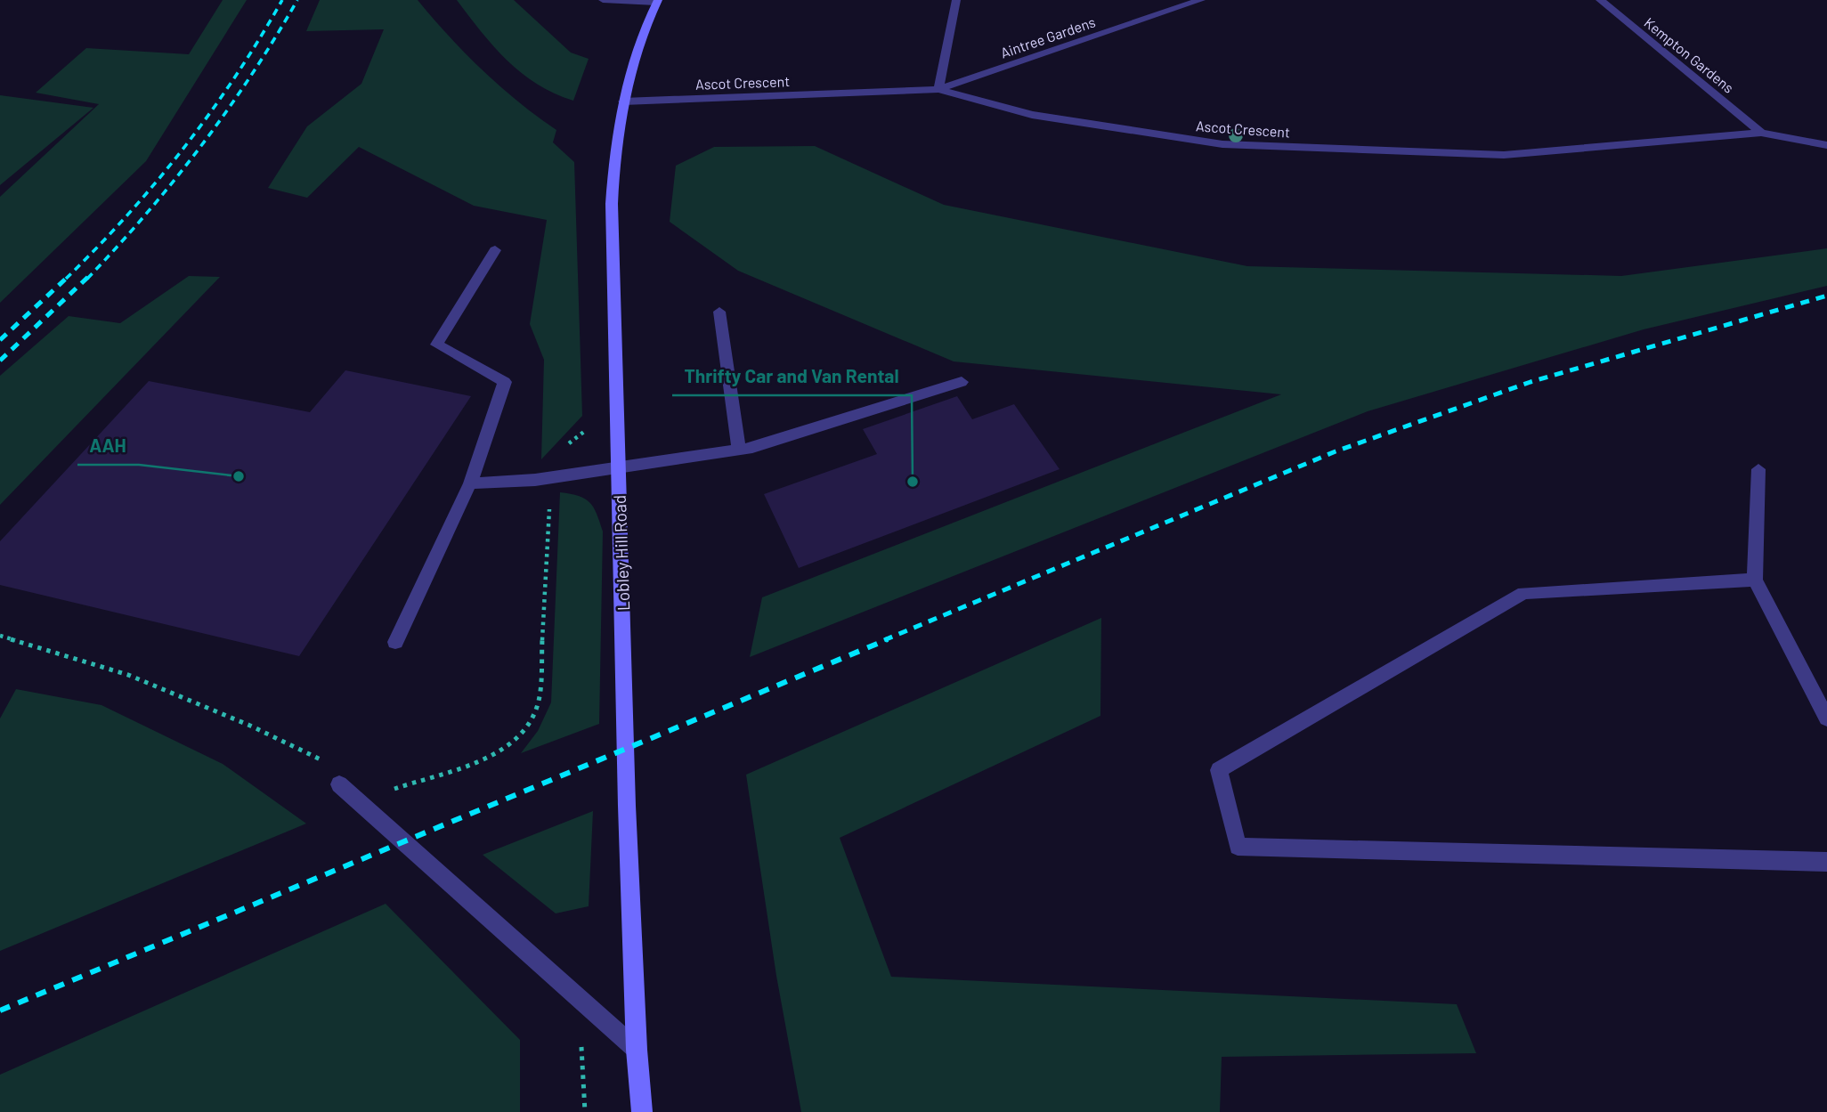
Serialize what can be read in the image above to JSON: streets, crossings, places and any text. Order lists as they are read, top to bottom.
{
  "streets": {
    "main road": ["Lobley Hill Road"],
    "street": ["Aintree Gardens", "Kempton Gardens", "Ascot Crescent"]
  },
  "crossings": [
    ["Aintree Gardens", "Ascot Crescent"],
    ["Kempton Gardens", "Ascot Crescent"],
    ["Ascot Crescent", "Lobley Hill Road"]
  ],
  "places": ["AAH", "Thrifty Car and Van Rental"]
}
